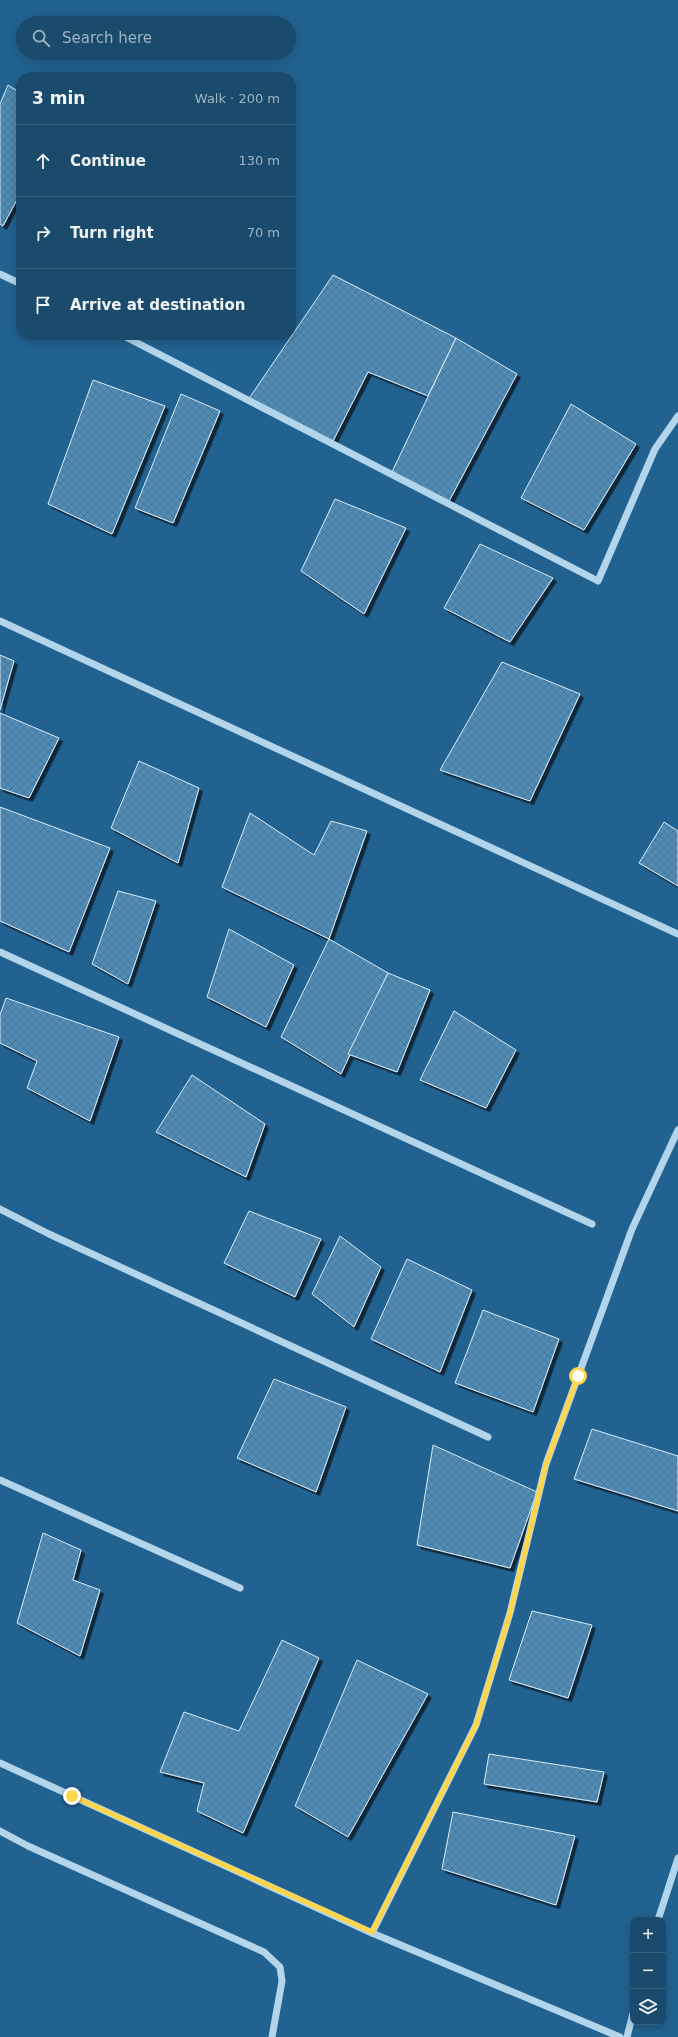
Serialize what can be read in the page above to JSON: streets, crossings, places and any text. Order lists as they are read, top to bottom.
{
  "page": {
    "search": "Search here",
    "heading": ["3 min", "Walk · 200 m"],
    "list": [
      ["Continue", "130 m"],
      ["Turn right", "70 m"],
      "Arrive at destination"
    ],
    "map_buttons": ["+", "−"]
  }
}
